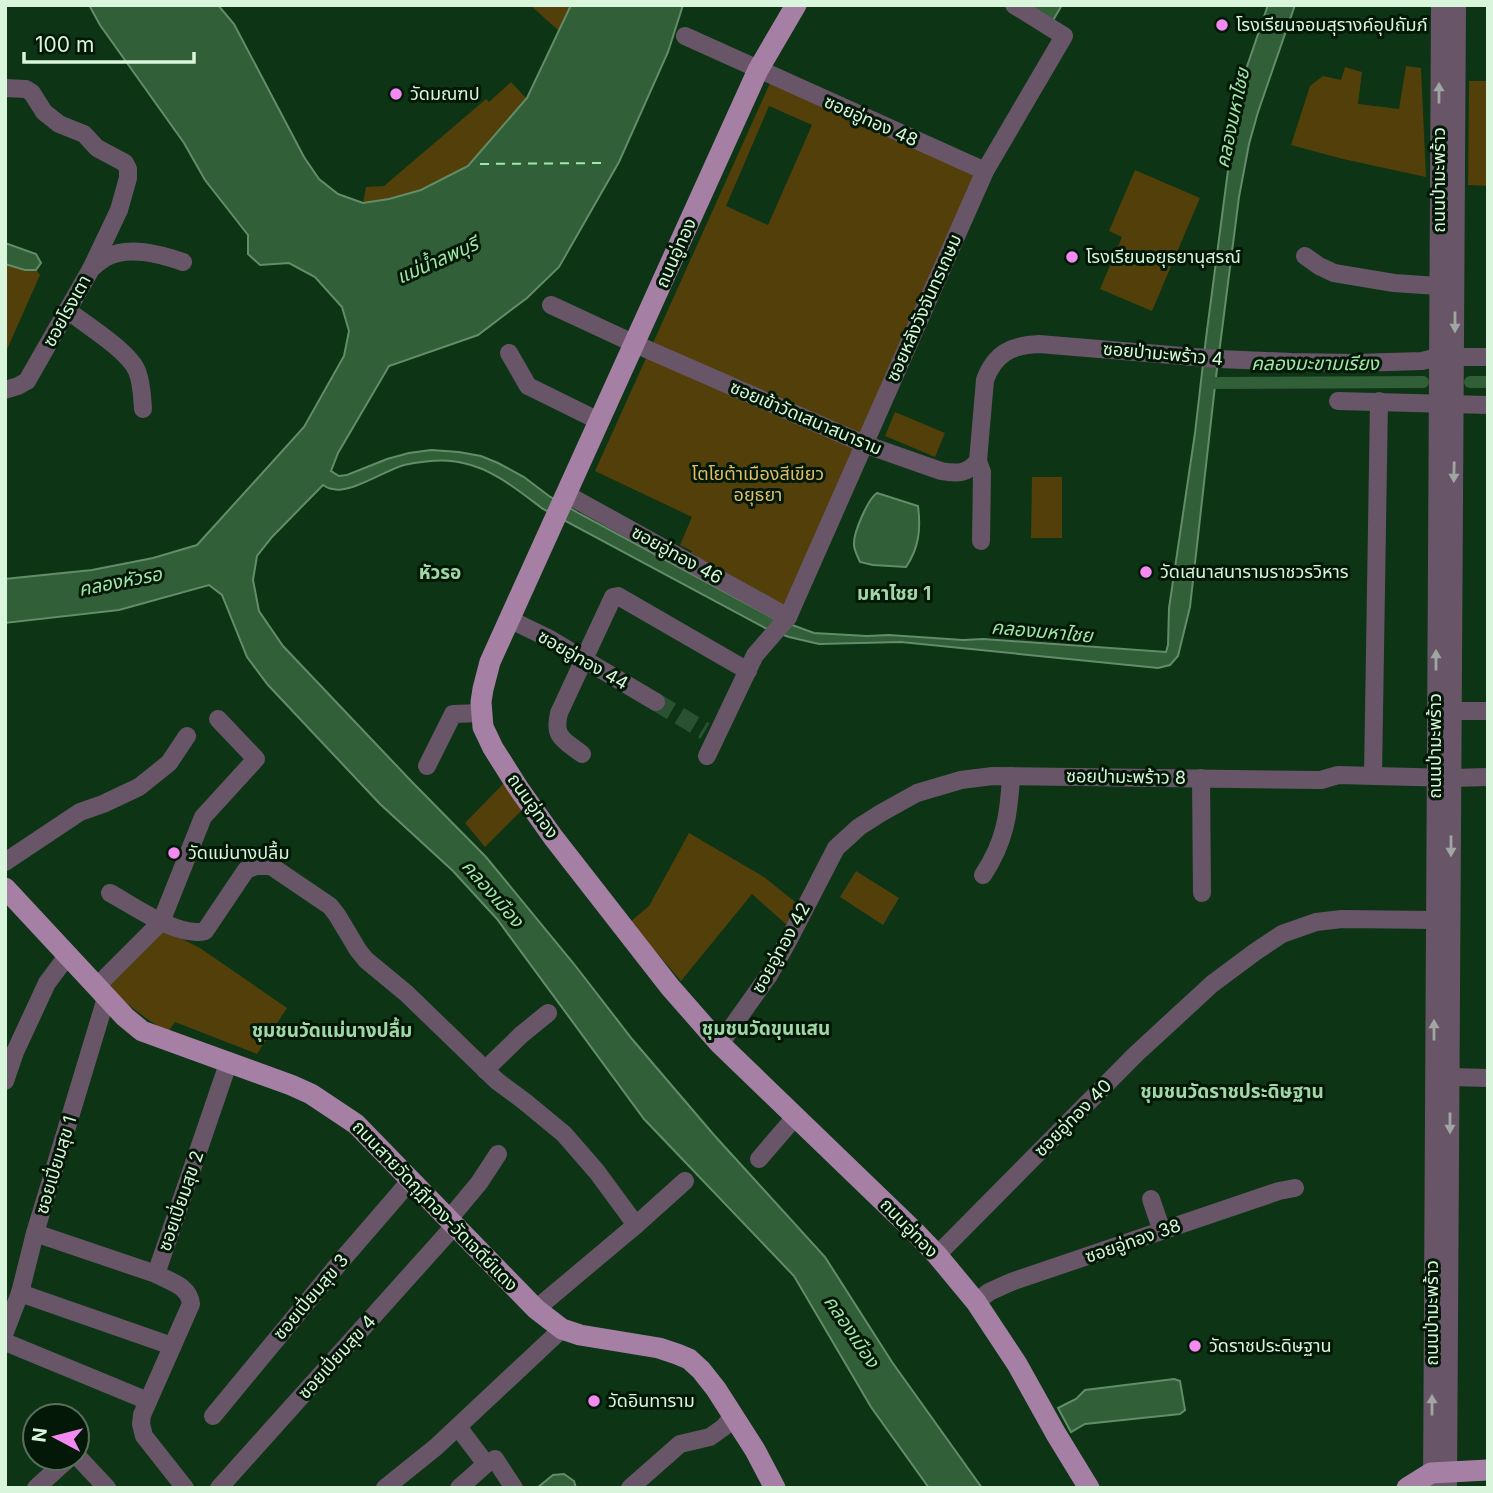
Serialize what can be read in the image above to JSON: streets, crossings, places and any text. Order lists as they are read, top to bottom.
{
  "streets": {
    "main road": ["ถนนอู่ทอง", "ถนนสายวัดกุฎีทอง-วัดเจดีย์แดง"],
    "street": [
      "ซอยอู่ทอง 48",
      "ถนนป่ามะพร้าว",
      "ซอยหลังวังจันทรเกษม",
      "ซอยโรงเตา",
      "ซอยป่ามะพร้าว 4",
      "ซอยเข้าวัดเสนาสนาราม",
      "ซอยอู่ทอง 46",
      "ซอยอู่ทอง 44",
      "ซอยป่ามะพร้าว 8",
      "ซอยอู่ทอง 42",
      "ซอยอู่ทอง 40",
      "ซอยเปี่ยมสุข 1",
      "ซอยเปี่ยมสุข 2",
      "ซอยอู่ทอง 38",
      "ซอยเปี่ยมสุข 3",
      "ซอยเปี่ยมสุข 4"
    ]
  },
  "crossings": [
    ["ซอยอู่ทอง 48", "ถนนอู่ทอง"],
    ["ซอยอู่ทอง 48", "ซอยหลังวังจันทรเกษม"],
    ["ถนนป่ามะพร้าว", "ซอยป่ามะพร้าว 4"],
    ["ถนนป่ามะพร้าว", "ซอยป่ามะพร้าว 8"],
    ["ถนนป่ามะพร้าว", "ซอยอู่ทอง 40"],
    ["ถนนอู่ทอง", "ซอยเข้าวัดเสนาสนาราม"],
    ["ถนนอู่ทอง", "ซอยอู่ทอง 46"],
    ["ถนนอู่ทอง", "ซอยอู่ทอง 44"],
    ["ถนนอู่ทอง", "ซอยอู่ทอง 42"],
    ["ถนนอู่ทอง", "ซอยอู่ทอง 40"],
    ["ถนนอู่ทอง", "ซอยอู่ทอง 38"],
    ["ซอยหลังวังจันทรเกษม", "ซอยเข้าวัดเสนาสนาราม"],
    ["ซอยหลังวังจันทรเกษม", "ซอยอู่ทอง 46"],
    ["ซอยป่ามะพร้าว 4", "ซอยเข้าวัดเสนาสนาราม"],
    ["ซอยป่ามะพร้าว 8", "ซอยอู่ทอง 42"],
    ["ซอยเปี่ยมสุข 1", "ถนนสายวัดกุฎีทอง-วัดเจดีย์แดง"],
    ["ซอยเปี่ยมสุข 2", "ถนนสายวัดกุฎีทอง-วัดเจดีย์แดง"],
    ["ถนนสายวัดกุฎีทอง-วัดเจดีย์แดง", "ซอยเปี่ยมสุข 3"],
    ["ถนนสายวัดกุฎีทอง-วัดเจดีย์แดง", "ซอยเปี่ยมสุข 4"]
  ],
  "districts": [
    "หัวรอ",
    "มหาไชย 1",
    "ชุมชนวัดขุนแสน",
    "ชุมชนวัดแม่นางปลื้ม",
    "ชุมชนวัดราชประดิษฐาน"
  ],
  "water": [
    "คลองมหาไชย",
    "แม่น้ำลพบุรี",
    "คลองมะขามเรียง",
    "คลองหัวรอ",
    "คลองเมือง"
  ],
  "parks": ["โตโยต้าเมืองสีเขียว อยุธยา"],
  "places": [
    "โรงเรียนจอมสุรางค์อุปถัมภ์",
    "วัดมณฑป",
    "โรงเรียนอยุธยานุสรณ์",
    "วัดเสนาสนารามราชวรวิหาร",
    "วัดแม่นางปลื้ม",
    "วัดราชประดิษฐาน",
    "วัดอินทาราม"
  ],
  "scale_bar": "100 m",
  "north": "left"
}
